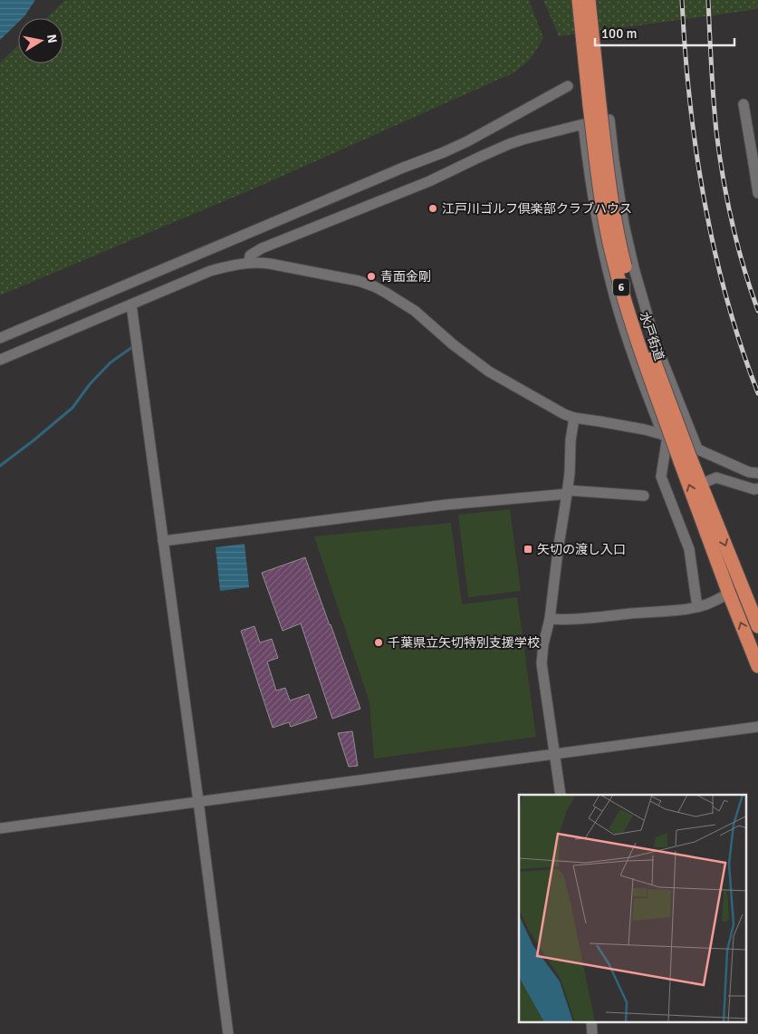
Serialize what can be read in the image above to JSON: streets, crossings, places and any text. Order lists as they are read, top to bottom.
{
  "streets": {
    "highway": ["6", "水戸街道"]
  },
  "places": {
    "other": ["江戸川ゴルフ倶楽部クラブハウス", "青面金剛", "千葉県立矢切特別支援学校"],
    "transit": ["矢切の渡し入口"]
  },
  "scale_bar": "100 m",
  "north": "right"
}
